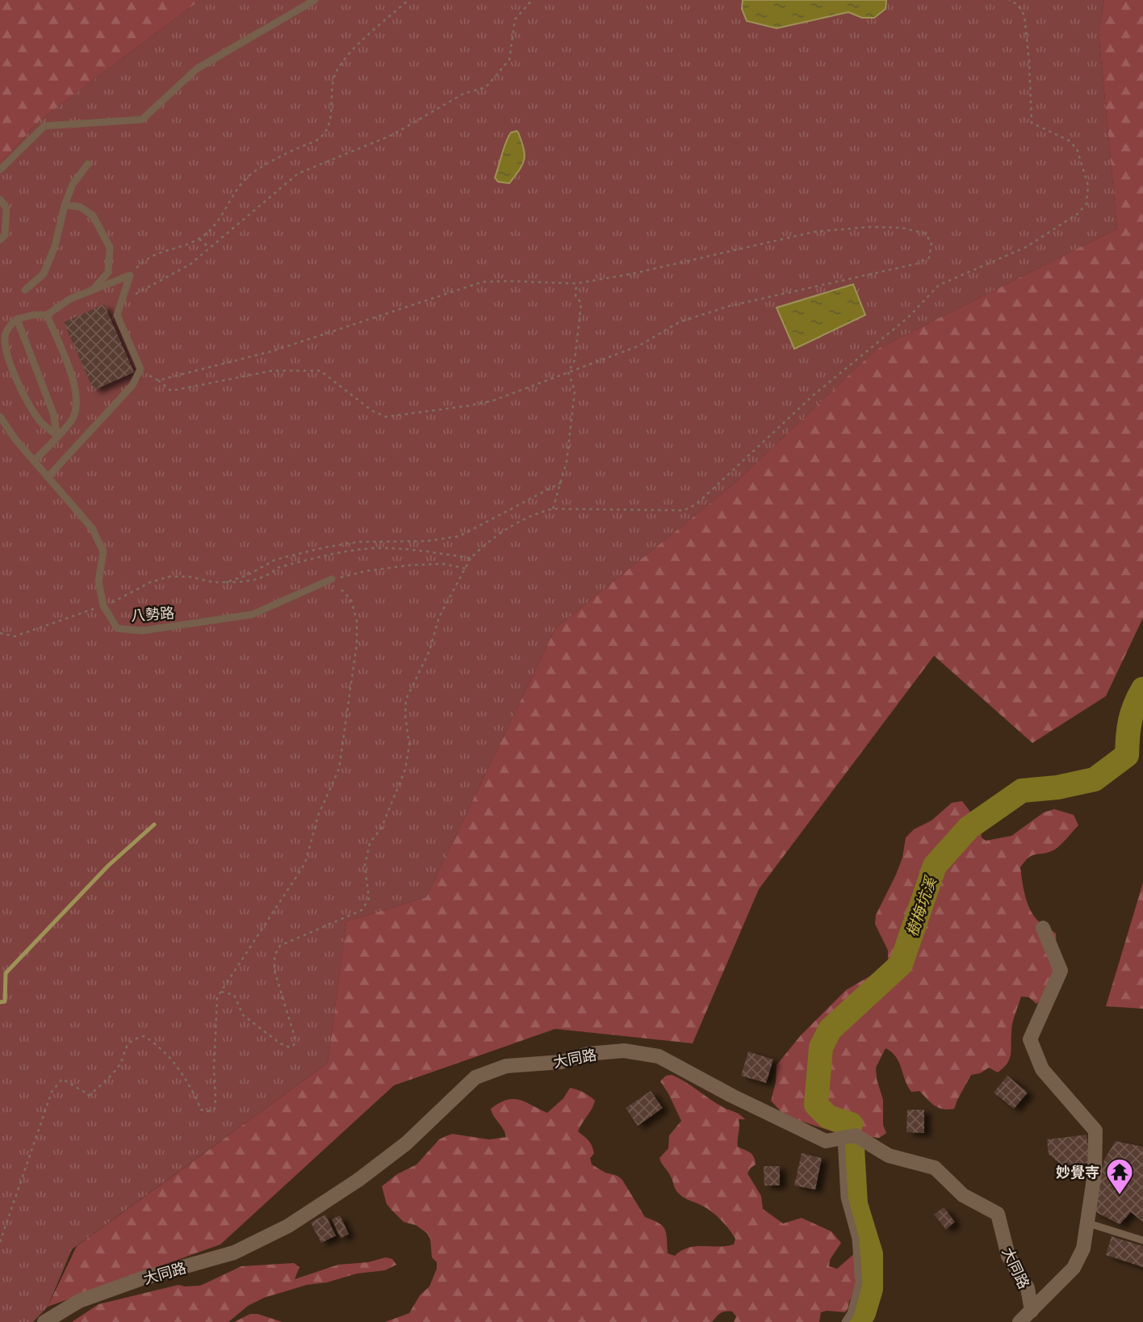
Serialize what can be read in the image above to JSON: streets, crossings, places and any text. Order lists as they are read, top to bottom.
{
  "streets": {
    "street": ["大同路"],
    "lane": ["八勢路"]
  },
  "water": ["樹梅坑溪"],
  "places": {
    "temple": ["妙覺寺"]
  }
}
